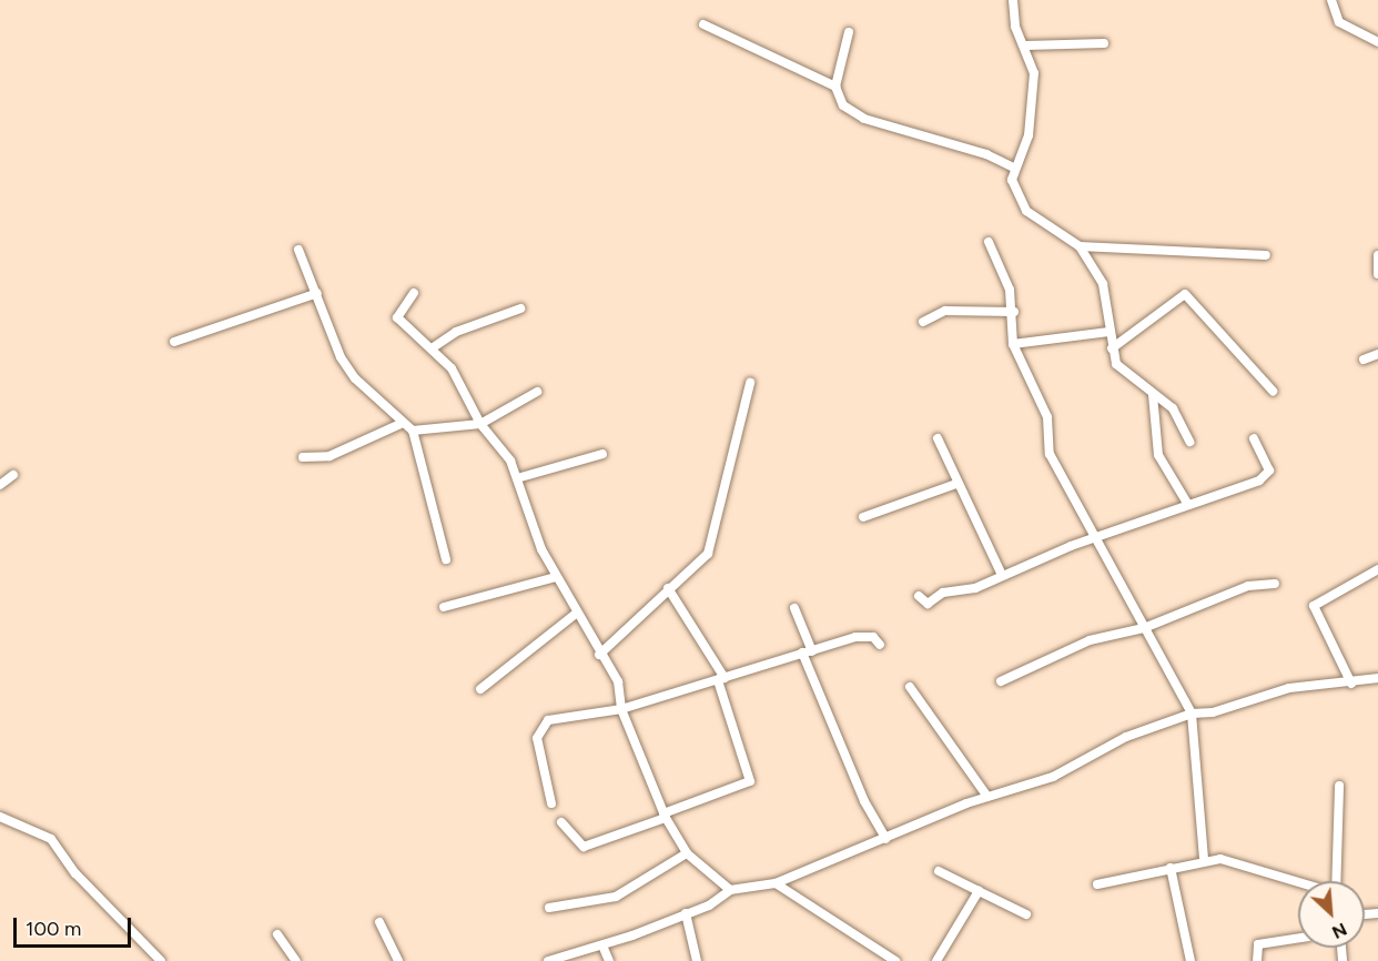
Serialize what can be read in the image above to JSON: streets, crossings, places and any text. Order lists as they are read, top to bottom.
{
  "scale_bar": "100 m",
  "north": "bottom right"
}
